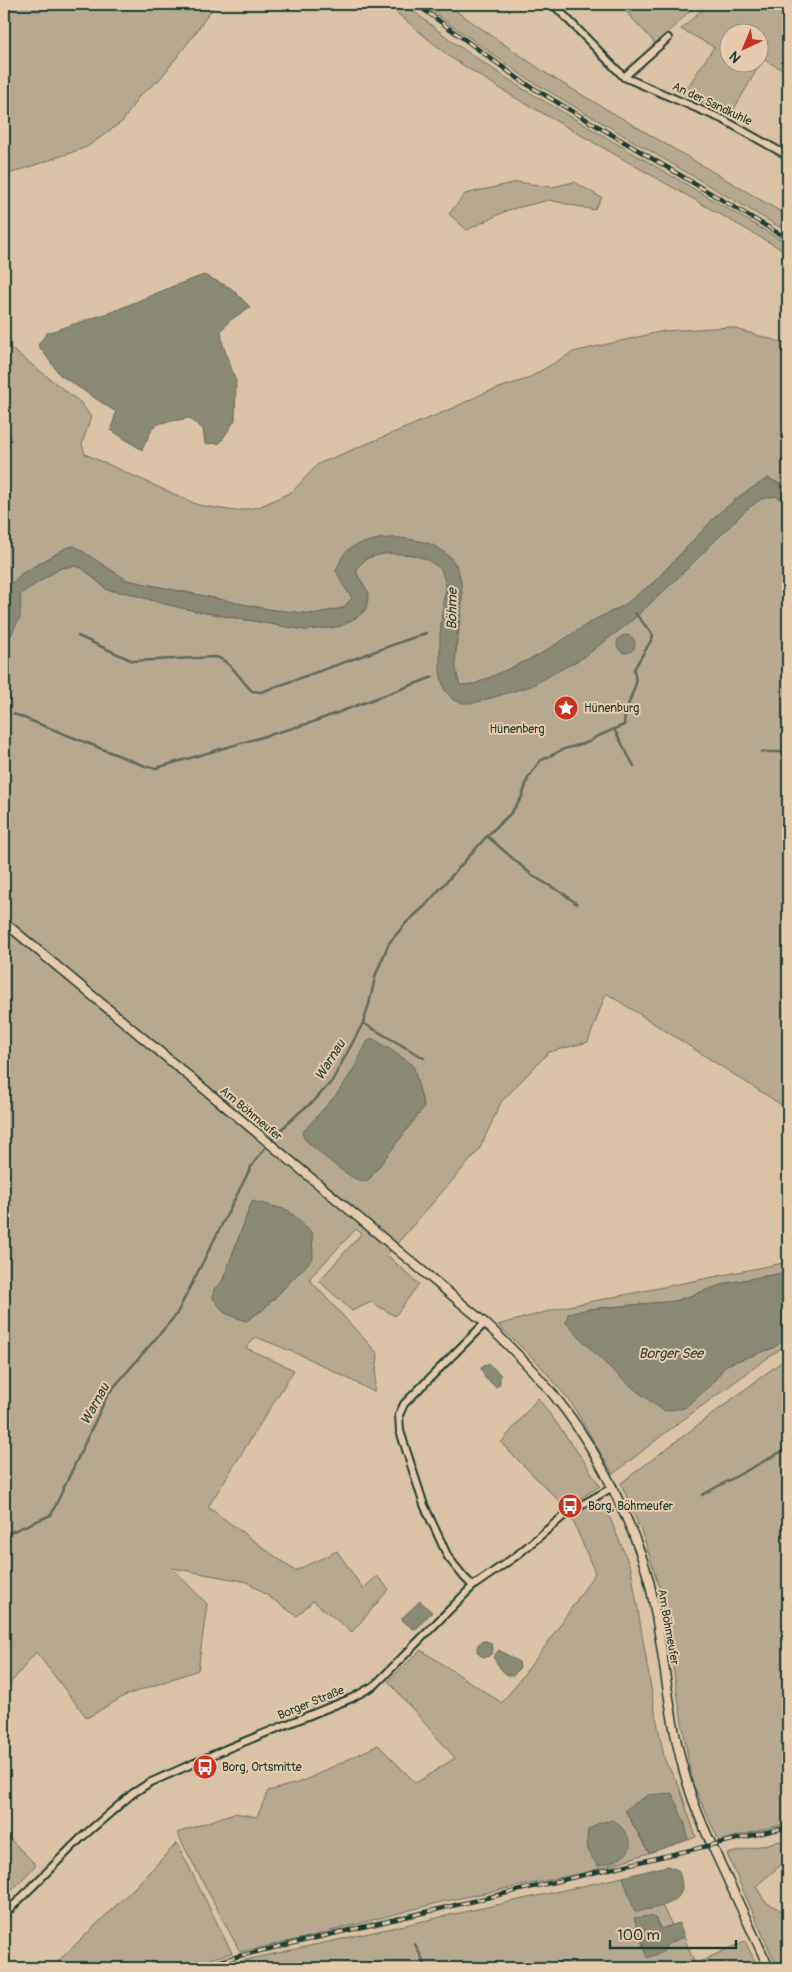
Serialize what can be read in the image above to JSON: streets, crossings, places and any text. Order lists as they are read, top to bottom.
{
  "streets": {
    "street": ["An der Sandkuhle", "Am Böhmeufer", "Borger Straße"]
  },
  "crossings": [
    ["Am Böhmeufer", "Borger Straße"]
  ],
  "water": ["Böhme", "Warnau", "Borger See"],
  "parks": ["Hünenberg"],
  "places": {
    "place": ["Hünenburg"],
    "bus stop": ["Borg, Böhmeufer", "Borg, Ortsmitte"]
  },
  "scale_bar": "100 m",
  "north": "bottom left"
}
